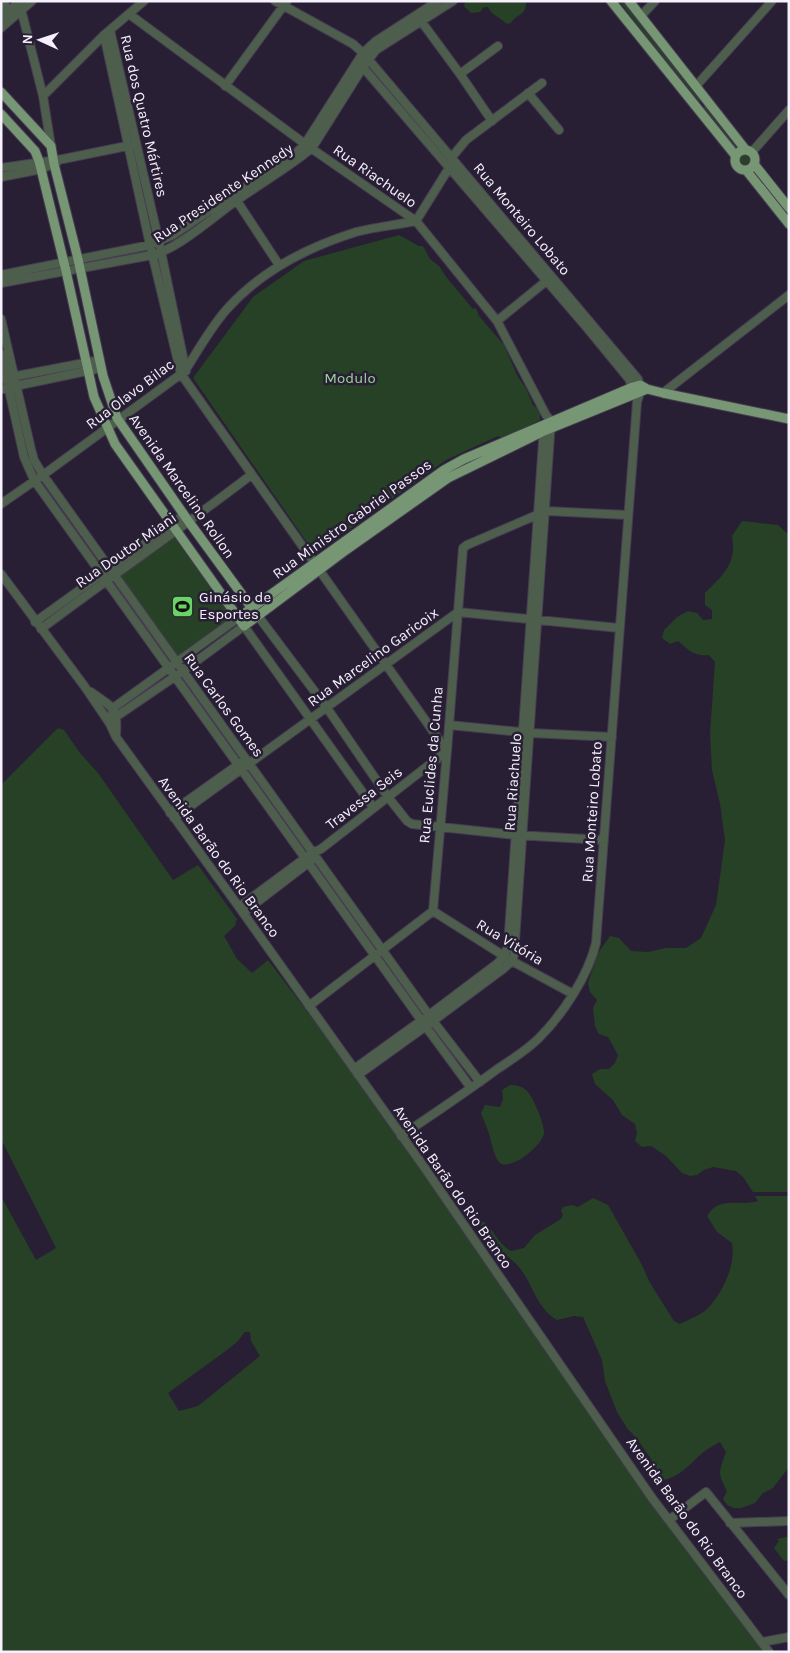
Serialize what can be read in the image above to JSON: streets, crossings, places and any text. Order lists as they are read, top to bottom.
{
  "streets": {
    "main road": ["Avenida Marcelino Rollon", "Rua Ministro Gabriel Passos"],
    "street": [
      "Rua dos Quatro Mártires",
      "Rua Riachuelo",
      "Rua Presidente Kennedy",
      "Rua Monteiro Lobato",
      "Rua Olavo Bilac",
      "Rua Doutor Miani",
      "Rua Marcelino Garicoix",
      "Rua Carlos Gomes",
      "Rua Euclides da Cunha",
      "Travessa Seis",
      "Avenida Barão do Rio Branco",
      "Rua Vitória"
    ]
  },
  "crossings": [
    ["Rua dos Quatro Mártires", "Rua Presidente Kennedy"],
    ["Rua dos Quatro Mártires", "Rua Olavo Bilac"],
    ["Rua dos Quatro Mártires", "Rua Ministro Gabriel Passos"],
    ["Rua dos Quatro Mártires", "Rua Doutor Miani"],
    ["Rua dos Quatro Mártires", "Rua Marcelino Garicoix"],
    ["Rua dos Quatro Mártires", "Rua Euclides da Cunha"],
    ["Rua dos Quatro Mártires", "Travessa Seis"],
    ["Rua Riachuelo", "Rua Presidente Kennedy"],
    ["Rua Riachuelo", "Rua Olavo Bilac"],
    ["Rua Riachuelo", "Avenida Marcelino Rollon"],
    ["Rua Riachuelo", "Rua Ministro Gabriel Passos"],
    ["Rua Riachuelo", "Rua Marcelino Garicoix"],
    ["Rua Riachuelo", "Rua Euclides da Cunha"],
    ["Rua Riachuelo", "Rua Vitória"],
    ["Rua Presidente Kennedy", "Rua Monteiro Lobato"],
    ["Rua Presidente Kennedy", "Avenida Marcelino Rollon"],
    ["Rua Monteiro Lobato", "Avenida Marcelino Rollon"],
    ["Rua Monteiro Lobato", "Rua Ministro Gabriel Passos"],
    ["Rua Monteiro Lobato", "Rua Marcelino Garicoix"],
    ["Rua Monteiro Lobato", "Rua Carlos Gomes"],
    ["Rua Monteiro Lobato", "Avenida Barão do Rio Branco"],
    ["Rua Monteiro Lobato", "Rua Vitória"],
    ["Rua Olavo Bilac", "Avenida Marcelino Rollon"],
    ["Rua Olavo Bilac", "Rua Carlos Gomes"],
    ["Avenida Marcelino Rollon", "Rua Ministro Gabriel Passos"],
    ["Avenida Marcelino Rollon", "Rua Doutor Miani"],
    ["Avenida Marcelino Rollon", "Rua Marcelino Garicoix"],
    ["Avenida Marcelino Rollon", "Rua Euclides da Cunha"],
    ["Avenida Marcelino Rollon", "Travessa Seis"],
    ["Rua Ministro Gabriel Passos", "Rua Carlos Gomes"],
    ["Rua Ministro Gabriel Passos", "Avenida Barão do Rio Branco"],
    ["Rua Doutor Miani", "Rua Carlos Gomes"],
    ["Rua Doutor Miani", "Avenida Barão do Rio Branco"],
    ["Rua Marcelino Garicoix", "Rua Carlos Gomes"],
    ["Rua Marcelino Garicoix", "Rua Euclides da Cunha"],
    ["Rua Marcelino Garicoix", "Avenida Barão do Rio Branco"],
    ["Rua Carlos Gomes", "Travessa Seis"],
    ["Rua Euclides da Cunha", "Travessa Seis"],
    ["Rua Euclides da Cunha", "Rua Vitória"],
    ["Travessa Seis", "Avenida Barão do Rio Branco"]
  ],
  "parks": ["Modulo"],
  "places": {
    "sports": ["Ginásio de Esportes"]
  },
  "north": "left"
}
